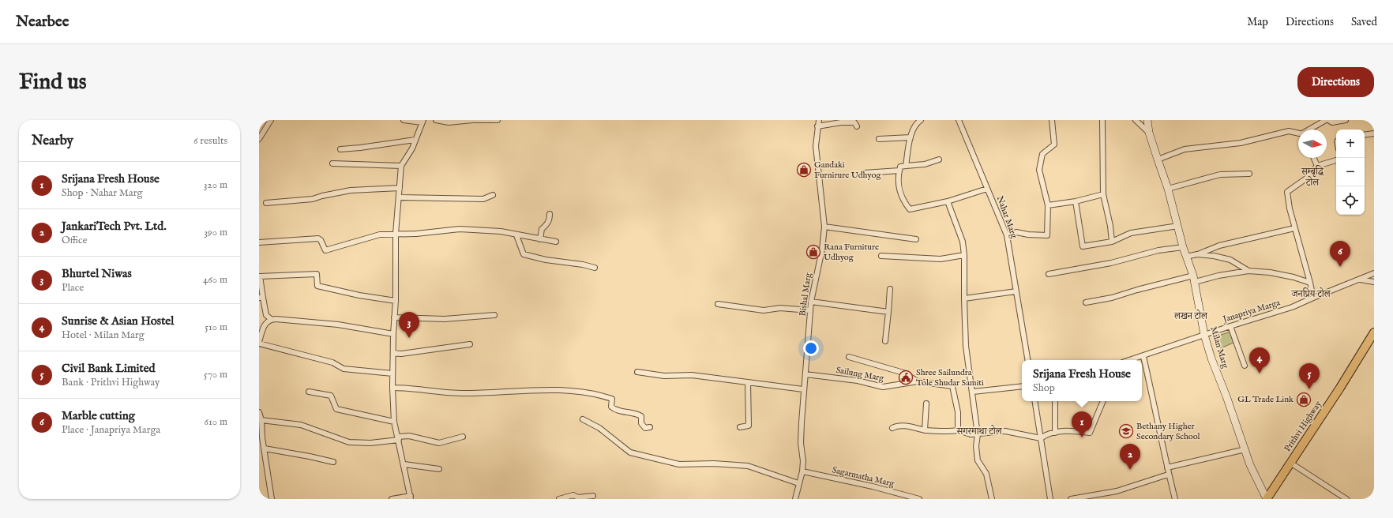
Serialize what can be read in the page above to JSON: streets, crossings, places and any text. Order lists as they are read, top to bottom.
{
  "streets": {
    "highway": ["Prithvi Highway"],
    "main road": ["Milan Marg"],
    "street": [
      "Nahar Marg",
      "Bishal Marg",
      "Janapriya Marga",
      "Sailung Marg",
      "Sagarmatha Marg"
    ]
  },
  "crossings": [
    ["Bishal Marg", "Sailung Marg"],
    ["Bishal Marg", "Sagarmatha Marg"],
    ["Janapriya Marga", "Milan Marg"],
    ["Milan Marg", "Prithvi Highway"]
  ],
  "districts": [
    "सम्बृद्धि टोल",
    "जनप्रिय टोल",
    "लखन टोल",
    "सगरमाथा टोल"
  ],
  "places": {
    "shop": ["Gandaki Furnirure Udhyog", "Rana Furniture Udhyog", "GL Trade Link"],
    "public building": ["Shree Sailundra Tole Shudar Samiti"],
    "school or university": ["Bethany Higher Secondary School"]
  },
  "north": "right",
  "page": {
    "header": "Nearbee",
    "nav": ["Map", "Directions", "Saved"],
    "buttons": "Directions",
    "title": "Find us",
    "heading": ["Nearby", "6 results"],
    "map_buttons": ["+", "−"],
    "list": [
      {
        "mark": "1",
        "name": "Srijana Fresh House",
        "note": "Shop · Nahar Marg",
        "value": "320 m"
      },
      {
        "mark": "2",
        "name": "JankariTech Pvt. Ltd.",
        "note": "Office",
        "value": "390 m"
      },
      {
        "mark": "3",
        "name": "Bhurtel Niwas",
        "note": "Place",
        "value": "460 m"
      },
      {
        "mark": "4",
        "name": "Sunrise & Asian Hostel",
        "note": "Hotel · Milan Marg",
        "value": "510 m"
      },
      {
        "mark": "5",
        "name": "Civil Bank Limited",
        "note": "Bank · Prithvi Highway",
        "value": "570 m"
      },
      {
        "mark": "6",
        "name": "Marble cutting",
        "note": "Place · Janapriya Marga",
        "value": "610 m"
      }
    ],
    "pins": [
      "6",
      "3",
      "4",
      "5",
      "1",
      "2"
    ],
    "popup": ["Srijana Fresh House", "Shop"]
  }
}
